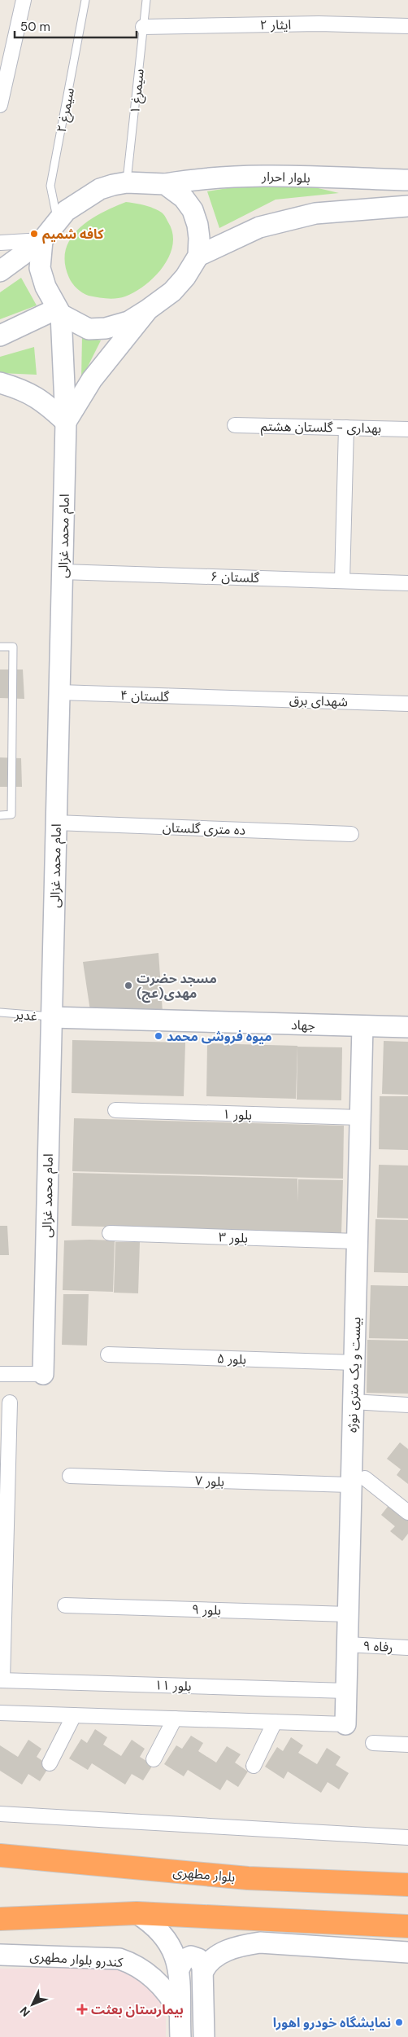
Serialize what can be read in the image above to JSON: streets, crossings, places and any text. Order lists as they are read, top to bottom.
{
  "streets": {
    "highway": ["بلوار مطهری"],
    "street": [
      "ایثار ۲",
      "بلوار احرار",
      "بهداری - گلستان هشتم",
      "امام محمد غزالی",
      "گلستان ۶",
      "گلستان ۴",
      "شهدای برق",
      "ده متری گلستان",
      "جهاد",
      "بلور ۱",
      "بلور ۳",
      "بلور ۵",
      "بیست و یک متری نوژه",
      "بلور ۷",
      "بلور ۹",
      "رفاه ۹",
      "بلور ۱۱",
      "کندرو بلوار مطهری"
    ],
    "lane": ["سیمرغ ۱", "سیمرغ ۲", "غدیر"]
  },
  "crossings": [
    ["ایثار ۲", "سیمرغ ۱"],
    ["سیمرغ ۱", "بلوار احرار"],
    ["سیمرغ ۲", "بلوار احرار"],
    ["امام محمد غزالی", "گلستان ۶"],
    ["امام محمد غزالی", "گلستان ۴"],
    ["امام محمد غزالی", "ده متری گلستان"],
    ["امام محمد غزالی", "غدیر"],
    ["امام محمد غزالی", "جهاد"],
    ["گلستان ۴", "شهدای برق"],
    ["غدیر", "جهاد"],
    ["جهاد", "بیست و یک متری نوژه"],
    ["بلور ۱", "بیست و یک متری نوژه"],
    ["بلور ۳", "بیست و یک متری نوژه"],
    ["بلور ۵", "بیست و یک متری نوژه"],
    ["بیست و یک متری نوژه", "بلور ۷"],
    ["بیست و یک متری نوژه", "بلور ۹"],
    ["بیست و یک متری نوژه", "رفاه ۹"],
    ["بیست و یک متری نوژه", "بلور ۱۱"]
  ],
  "places": {
    "other": [
      "کافه شمیم",
      "مسجد حضرت مهدی(عج)",
      "میوه فروشی محمد",
      "نمایشگاه خودرو اهورا"
    ],
    "health": ["بیمارستان بعثت"]
  },
  "scale_bar": "50 m",
  "north": "bottom left"
}
